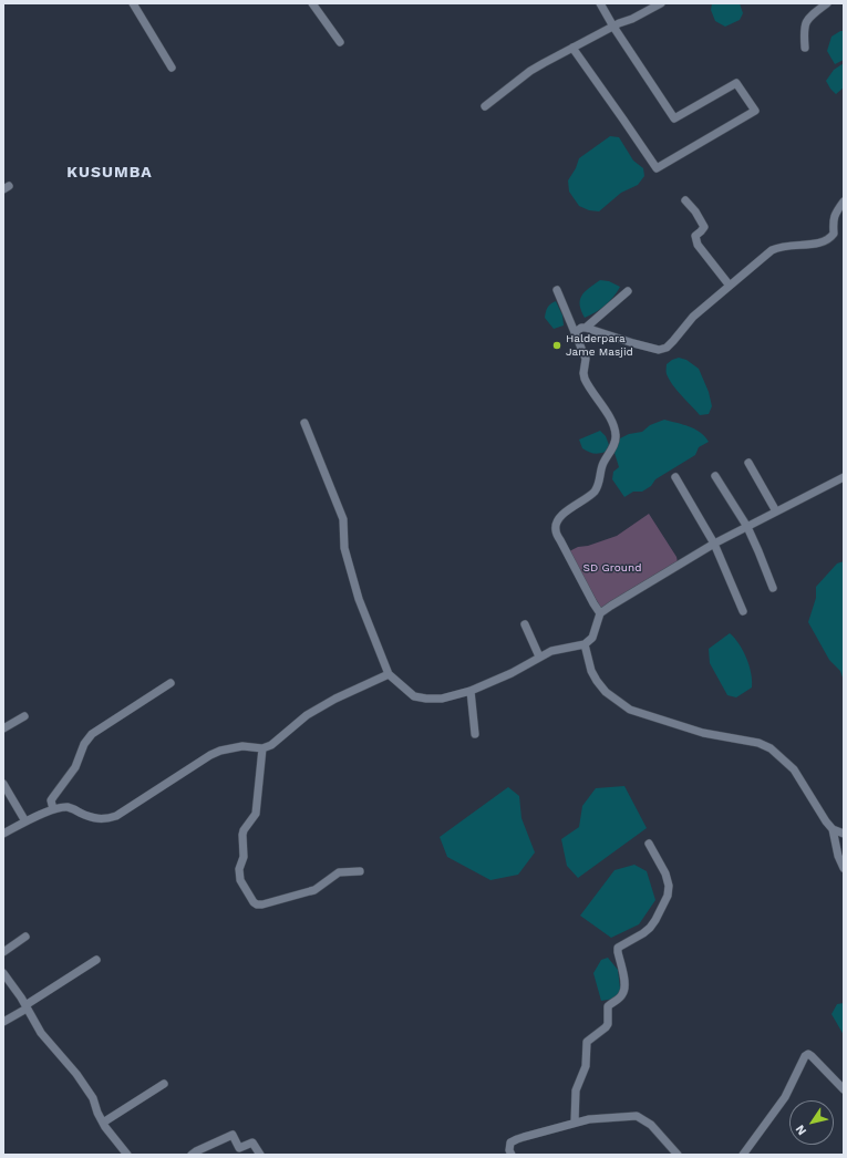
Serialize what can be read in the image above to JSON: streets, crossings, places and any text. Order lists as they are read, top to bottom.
{
  "districts": ["KUSUMBA"],
  "parks": ["SD Ground"],
  "places": ["Halderpara Jame Masjid"],
  "north": "bottom left"
}
